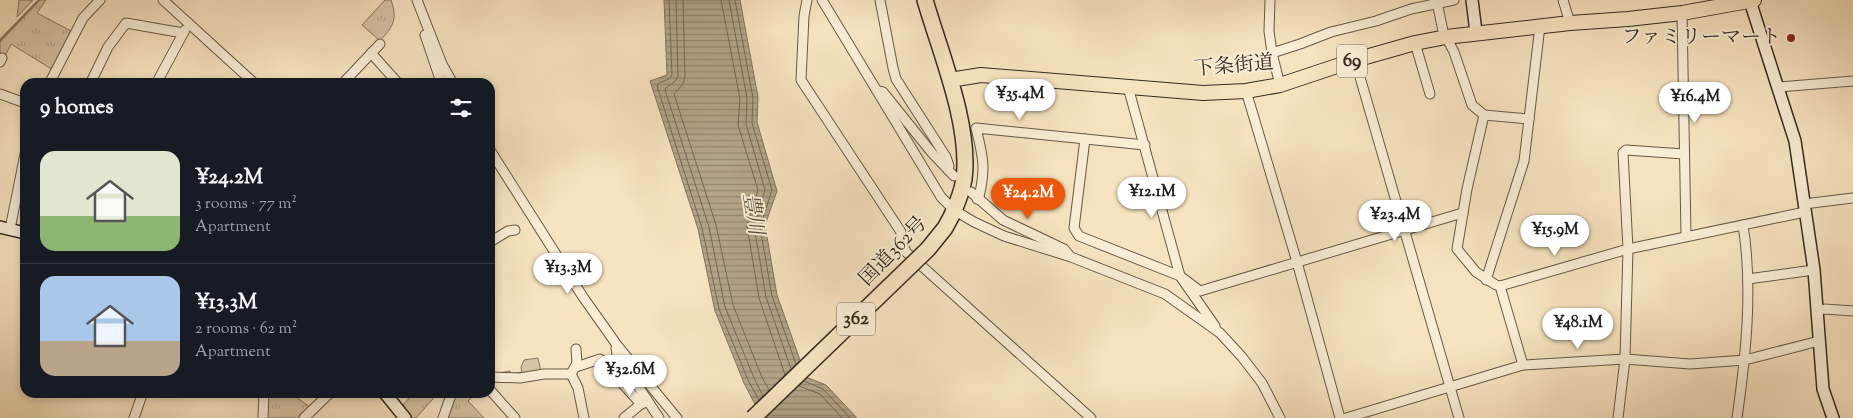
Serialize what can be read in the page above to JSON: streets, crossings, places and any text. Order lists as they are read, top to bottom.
{
  "streets": {
    "highway": ["国道362号", "362"],
    "main road": ["69", "下条街道"]
  },
  "crossings": [
    ["下条街道", "362"],
    ["国道362号", "362"]
  ],
  "water": ["豊川"],
  "places": ["ファミリーマート"],
  "page": {
    "heading": "9 homes",
    "price": [
      "¥35.4M",
      "¥16.4M",
      "¥12.1M",
      "¥24.2M",
      "¥23.4M",
      "¥15.9M",
      "¥13.3M",
      "¥48.1M",
      "¥32.6M"
    ],
    "list": [
      {
        "name": "¥24.2M",
        "note": "3 rooms · 77 m² · Apartment"
      },
      {
        "name": "¥13.3M",
        "note": "2 rooms · 62 m² · Apartment"
      }
    ]
  }
}
